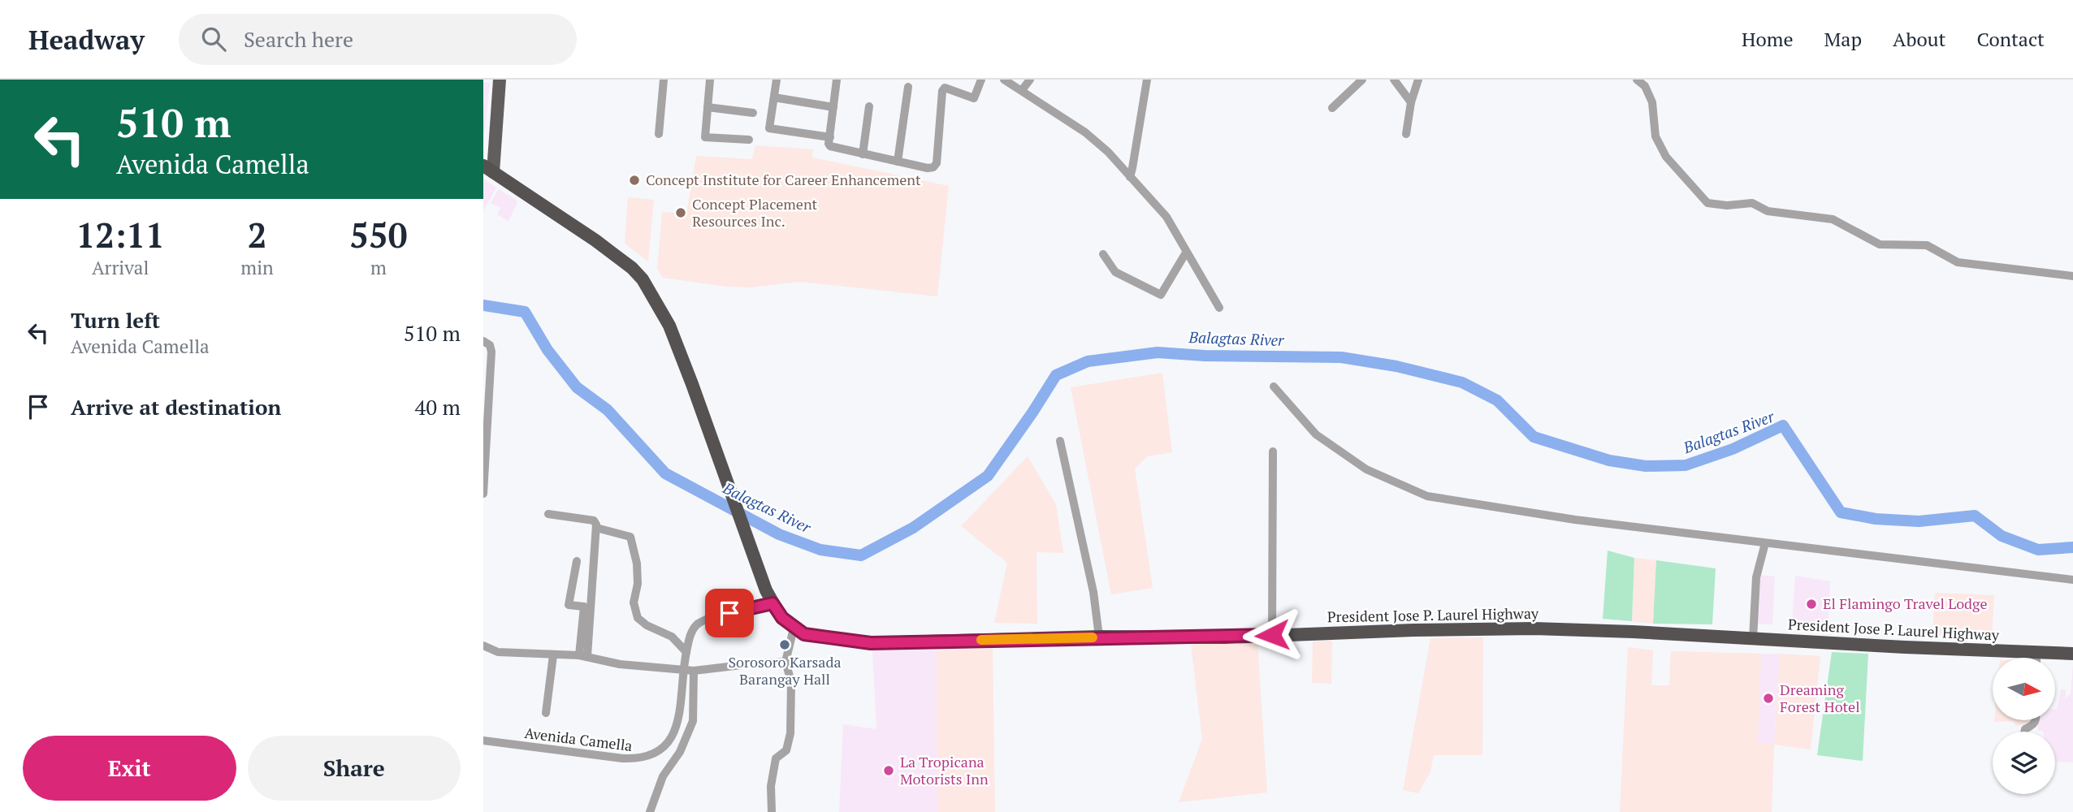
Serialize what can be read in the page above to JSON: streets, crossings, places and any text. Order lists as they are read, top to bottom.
{
  "streets": {
    "highway": ["President Jose P. Laurel Highway"],
    "street": ["Avenida Camella"]
  },
  "water": ["Balagtas River"],
  "places": [
    "Concept Institute for Career Enhancement",
    "Concept Placement Resources Inc.",
    "El Flamingo Travel Lodge",
    "Sorosoro Karsada Barangay Hall",
    "Dreaming Forest Hotel",
    "La Tropicana Motorists Inn"
  ],
  "north": "right",
  "page": {
    "header": "Headway",
    "search": "Search here",
    "nav": [
      "Home",
      "Map",
      "About",
      "Contact"
    ],
    "turn": ["510 m", "Avenida Camella"],
    "eta": [
      "12:11",
      "Arrival",
      "2",
      "min",
      "550",
      "m"
    ],
    "list": [
      {
        "name": "Turn left",
        "note": "Avenida Camella",
        "value": "510 m"
      },
      {
        "name": "Arrive at destination",
        "value": "40 m"
      }
    ],
    "buttons": ["Exit", "Share"]
  }
}
